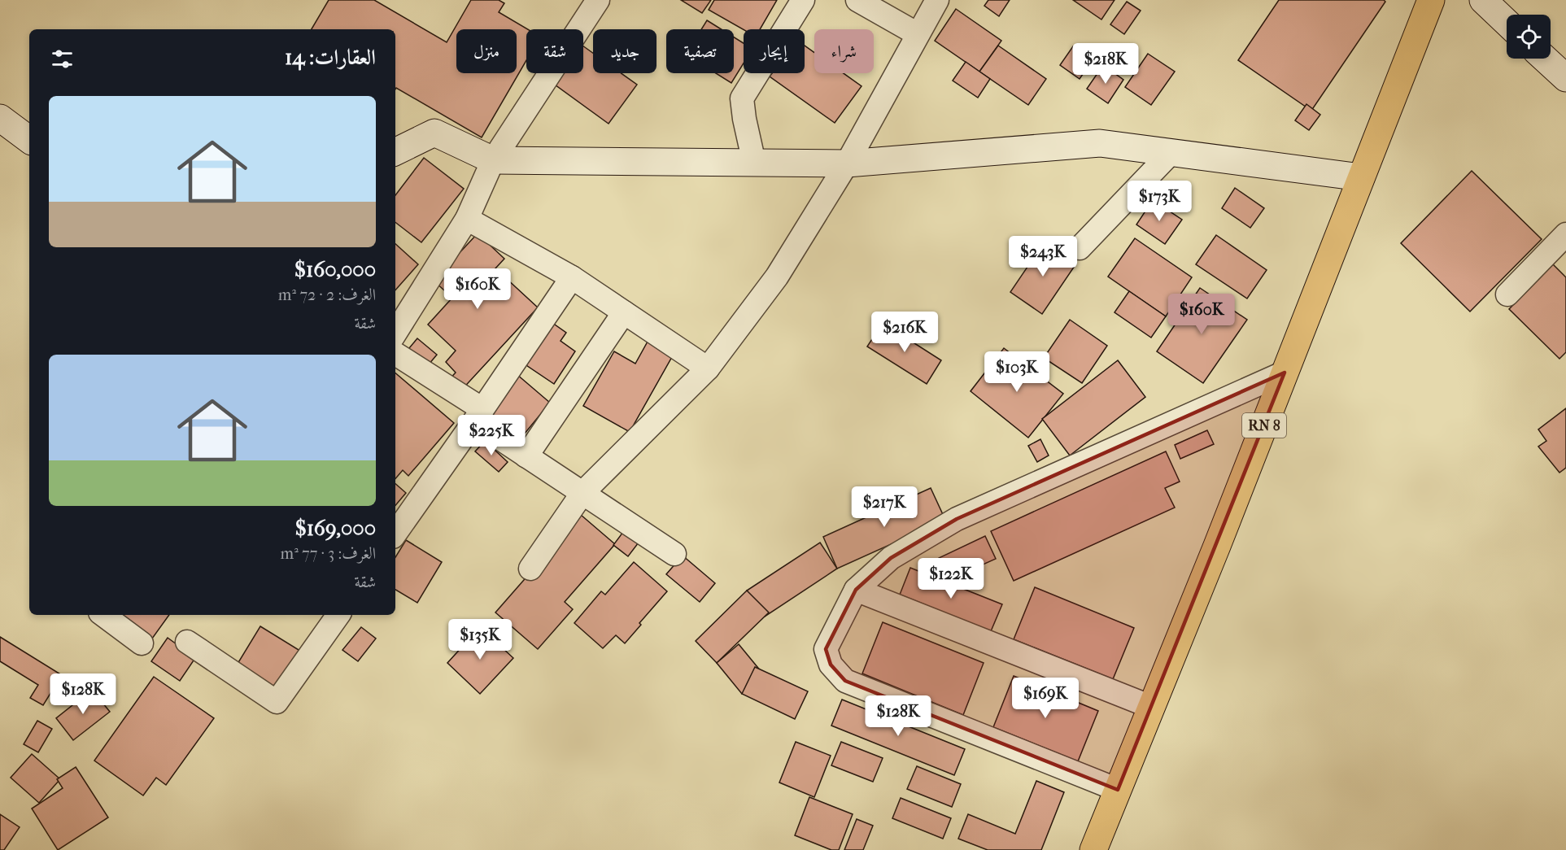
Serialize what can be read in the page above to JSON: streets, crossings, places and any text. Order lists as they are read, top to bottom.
{
  "streets": {
    "main road": ["RN 8"]
  },
  "page": {
    "chip": [
      "شراء",
      "إيجار",
      "تصفية",
      "جديد",
      "شقة",
      "منزل"
    ],
    "heading": "العقارات: 14",
    "price": [
      "$218K",
      "$173K",
      "$243K",
      "$160K",
      "$160K",
      "$216K",
      "$103K",
      "$225K",
      "$217K",
      "$122K",
      "$135K",
      "$128K",
      "$169K",
      "$128K"
    ],
    "list": [
      {
        "name": "$160,000",
        "note": "الغرف: 2 · 72 m² · شقة"
      },
      {
        "name": "$169,000",
        "note": "الغرف: 3 · 77 m² · شقة"
      }
    ]
  }
}
